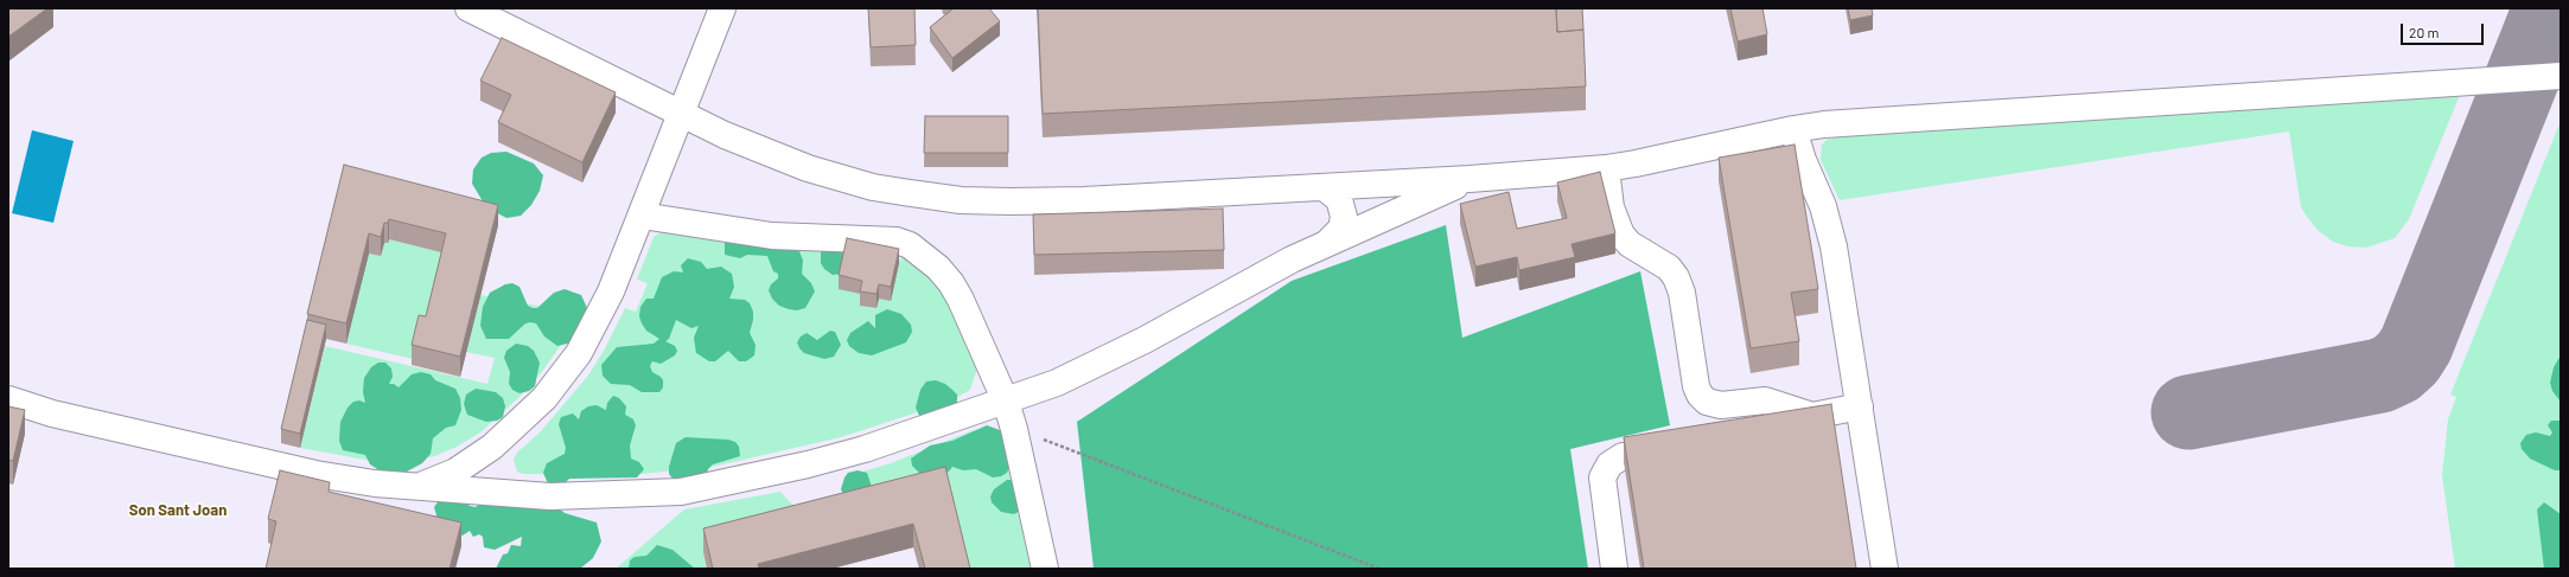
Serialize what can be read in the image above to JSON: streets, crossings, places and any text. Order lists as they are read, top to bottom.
{
  "districts": ["Son Sant Joan"],
  "scale_bar": "20 m"
}
